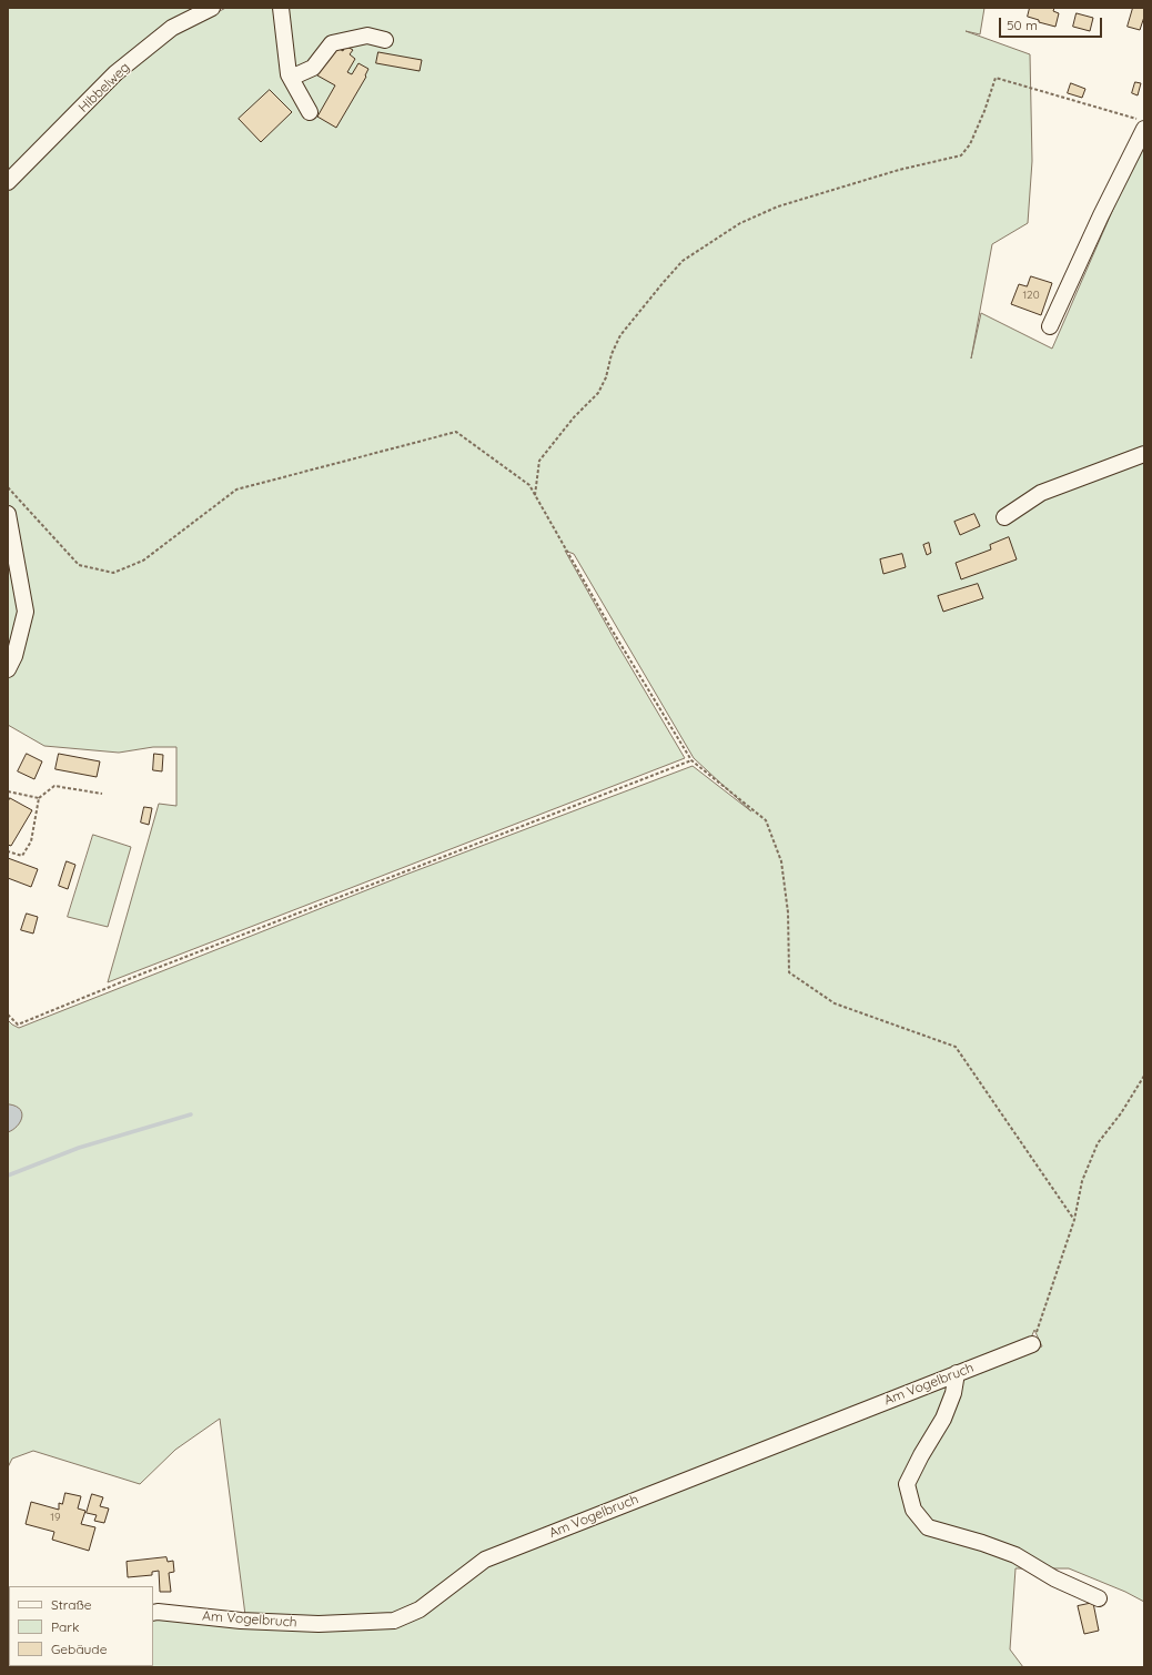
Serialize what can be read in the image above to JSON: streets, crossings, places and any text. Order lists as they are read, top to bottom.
{
  "streets": {
    "street": ["Hibbelweg", "Am Vogelbruch"]
  },
  "house_numbers": ["120", "19"],
  "legend": ["Straße", "Park", "Gebäude"],
  "scale_bar": "50 m"
}
